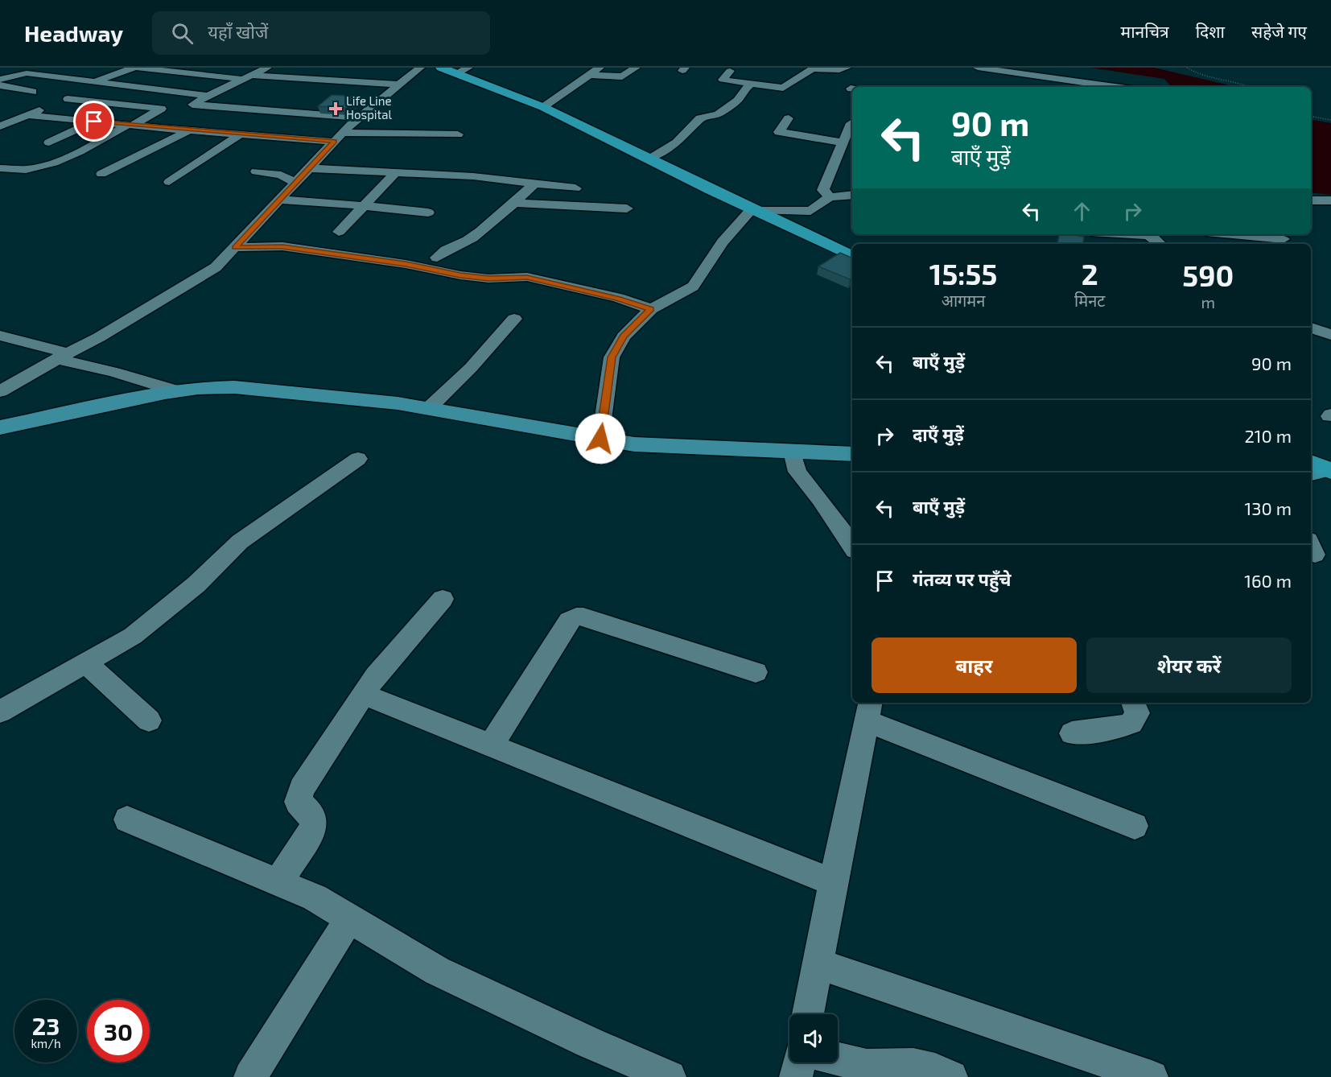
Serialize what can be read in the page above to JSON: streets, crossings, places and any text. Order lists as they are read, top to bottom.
{
  "places": {
    "health": ["Life Line Hospital"]
  },
  "page": {
    "header": "Headway",
    "search": "यहाँ खोजें",
    "nav": ["मानचित्र", "दिशा", "सहेजे गए"],
    "turn": ["90 m", "बाएँ मुड़ें"],
    "eta": [
      "15:55",
      "आगमन",
      "2",
      "मिनट",
      "590",
      "m"
    ],
    "list": [
      {
        "name": "बाएँ मुड़ें",
        "value": "90 m"
      },
      {
        "name": "दाएँ मुड़ें",
        "value": "210 m"
      },
      {
        "name": "बाएँ मुड़ें",
        "value": "130 m"
      },
      {
        "name": "गंतव्य पर पहुँचे",
        "value": "160 m"
      }
    ],
    "buttons": ["बाहर", "शेयर करें"],
    "speed": "23 km/h",
    "limit": "30"
  }
}
